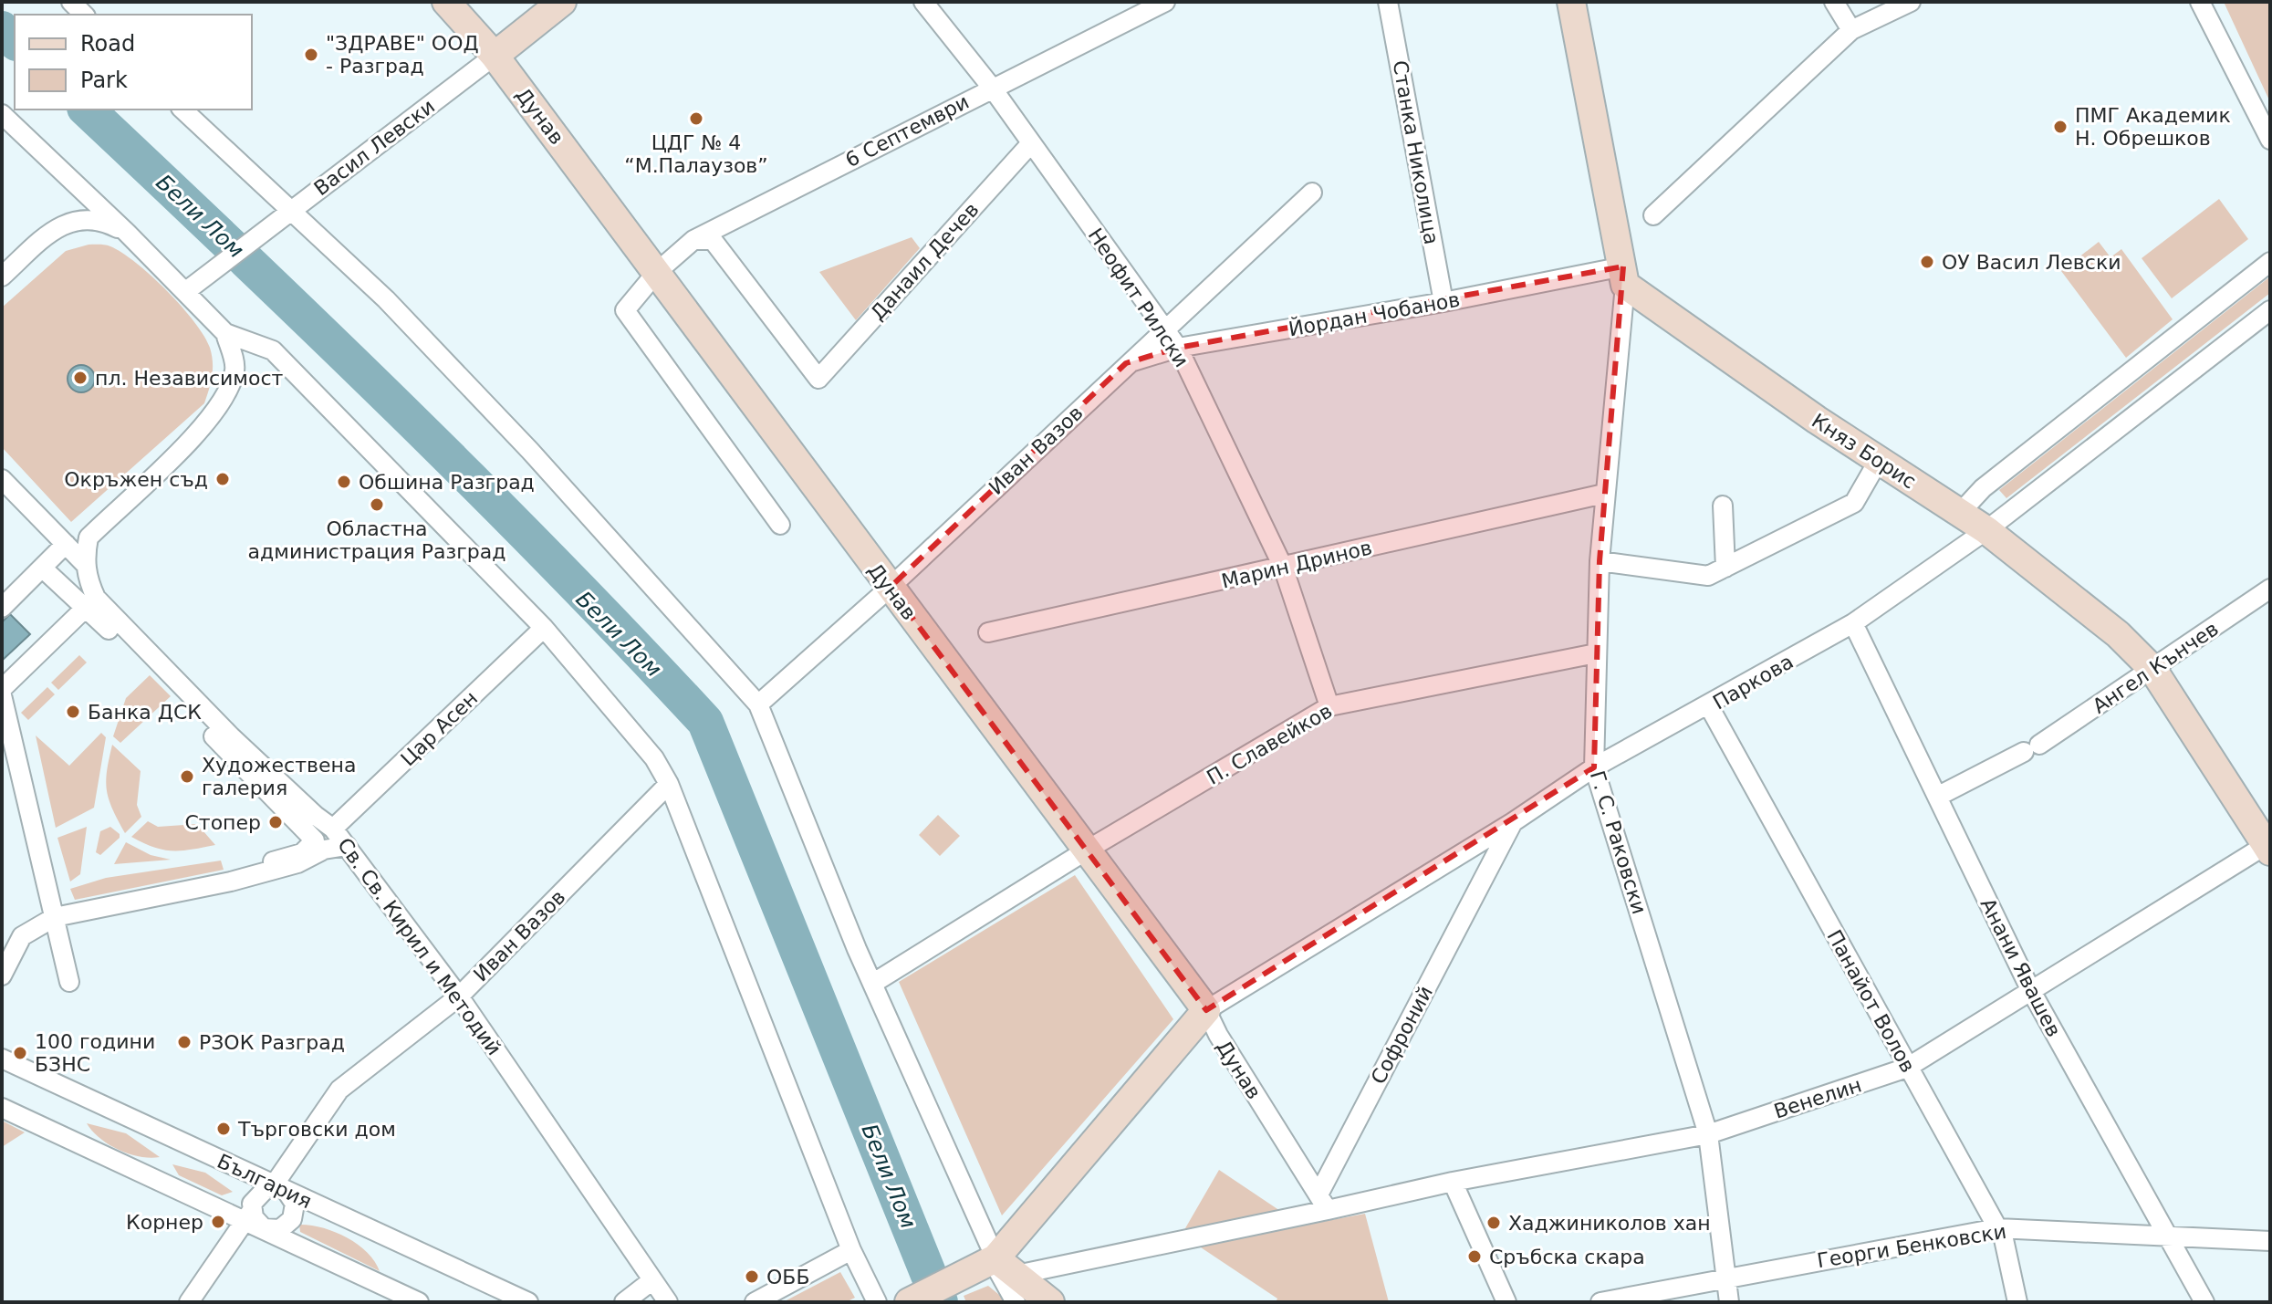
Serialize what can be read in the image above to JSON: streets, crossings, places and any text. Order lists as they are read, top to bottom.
{
  "streets": {
    "street": [
      "Дунав",
      "6 Септември",
      "Васил Левски",
      "Станка Николица",
      "Данаил Дечев",
      "Неофит Рилски",
      "Йордан Чобанов",
      "Иван Вазов",
      "Княз Борис",
      "Марин Дринов",
      "Ангел Кънчев",
      "Паркова",
      "Цар Асен",
      "П. Славейков",
      "Г. С. Раковски",
      "Св. Св. Кирил и Методий",
      "Анани Явашев",
      "Панайот Волов",
      "Софроний",
      "Венелин",
      "България",
      "Георги Бенковски"
    ]
  },
  "crossings": [
    ["Дунав", "6 Септември"],
    ["Дунав", "Васил Левски"],
    ["Дунав", "Иван Вазов"],
    ["Дунав", "Паркова"],
    ["Дунав", "П. Славейков"],
    ["Дунав", "Софроний"],
    ["Дунав", "Венелин"],
    ["6 Септември", "Данаил Дечев"],
    ["6 Септември", "Неофит Рилски"],
    ["Станка Николица", "Йордан Чобанов"],
    ["Данаил Дечев", "Неофит Рилски"],
    ["Неофит Рилски", "Йордан Чобанов"],
    ["Неофит Рилски", "Иван Вазов"],
    ["Неофит Рилски", "Марин Дринов"],
    ["Неофит Рилски", "П. Славейков"],
    ["Йордан Чобанов", "Иван Вазов"],
    ["Йордан Чобанов", "Княз Борис"],
    ["Йордан Чобанов", "Г. С. Раковски"],
    ["Иван Вазов", "Св. Св. Кирил и Методий"],
    ["Иван Вазов", "България"],
    ["Княз Борис", "Ангел Кънчев"],
    ["Княз Борис", "Паркова"],
    ["Княз Борис", "Г. С. Раковски"],
    ["Княз Борис", "Венелин"],
    ["Марин Дринов", "Г. С. Раковски"],
    ["Ангел Кънчев", "Анани Явашев"],
    ["Паркова", "Г. С. Раковски"],
    ["Паркова", "Анани Явашев"],
    ["Паркова", "Панайот Волов"],
    ["Паркова", "Софроний"],
    ["Цар Асен", "Св. Св. Кирил и Методий"],
    ["П. Славейков", "Г. С. Раковски"],
    ["Г. С. Раковски", "Венелин"],
    ["Г. С. Раковски", "Георги Бенковски"],
    ["Анани Явашев", "Венелин"],
    ["Анани Явашев", "Георги Бенковски"],
    ["Панайот Волов", "Венелин"],
    ["Панайот Волов", "Георги Бенковски"],
    ["Софроний", "Венелин"]
  ],
  "water": ["Бели Лом"],
  "places": [
    "\"ЗДРАВЕ\" ООД - Разград",
    "ЦДГ № 4 “М.Палаузов”",
    "ПМГ Академик Н. Обрешков",
    "ОУ Васил Левски",
    "пл. Независимост",
    "Окръжен съд",
    "Обшина Разград",
    "Областна администрация Разград",
    "Банка ДСК",
    "Художествена галерия",
    "Стопер",
    "РЗОК Разград",
    "100 години БЗНС",
    "Търговски дом",
    "Корнер",
    "Хаджиниколов хан",
    "Сръбска скара",
    "ОББ"
  ],
  "legend": ["Road", "Park"]
}
